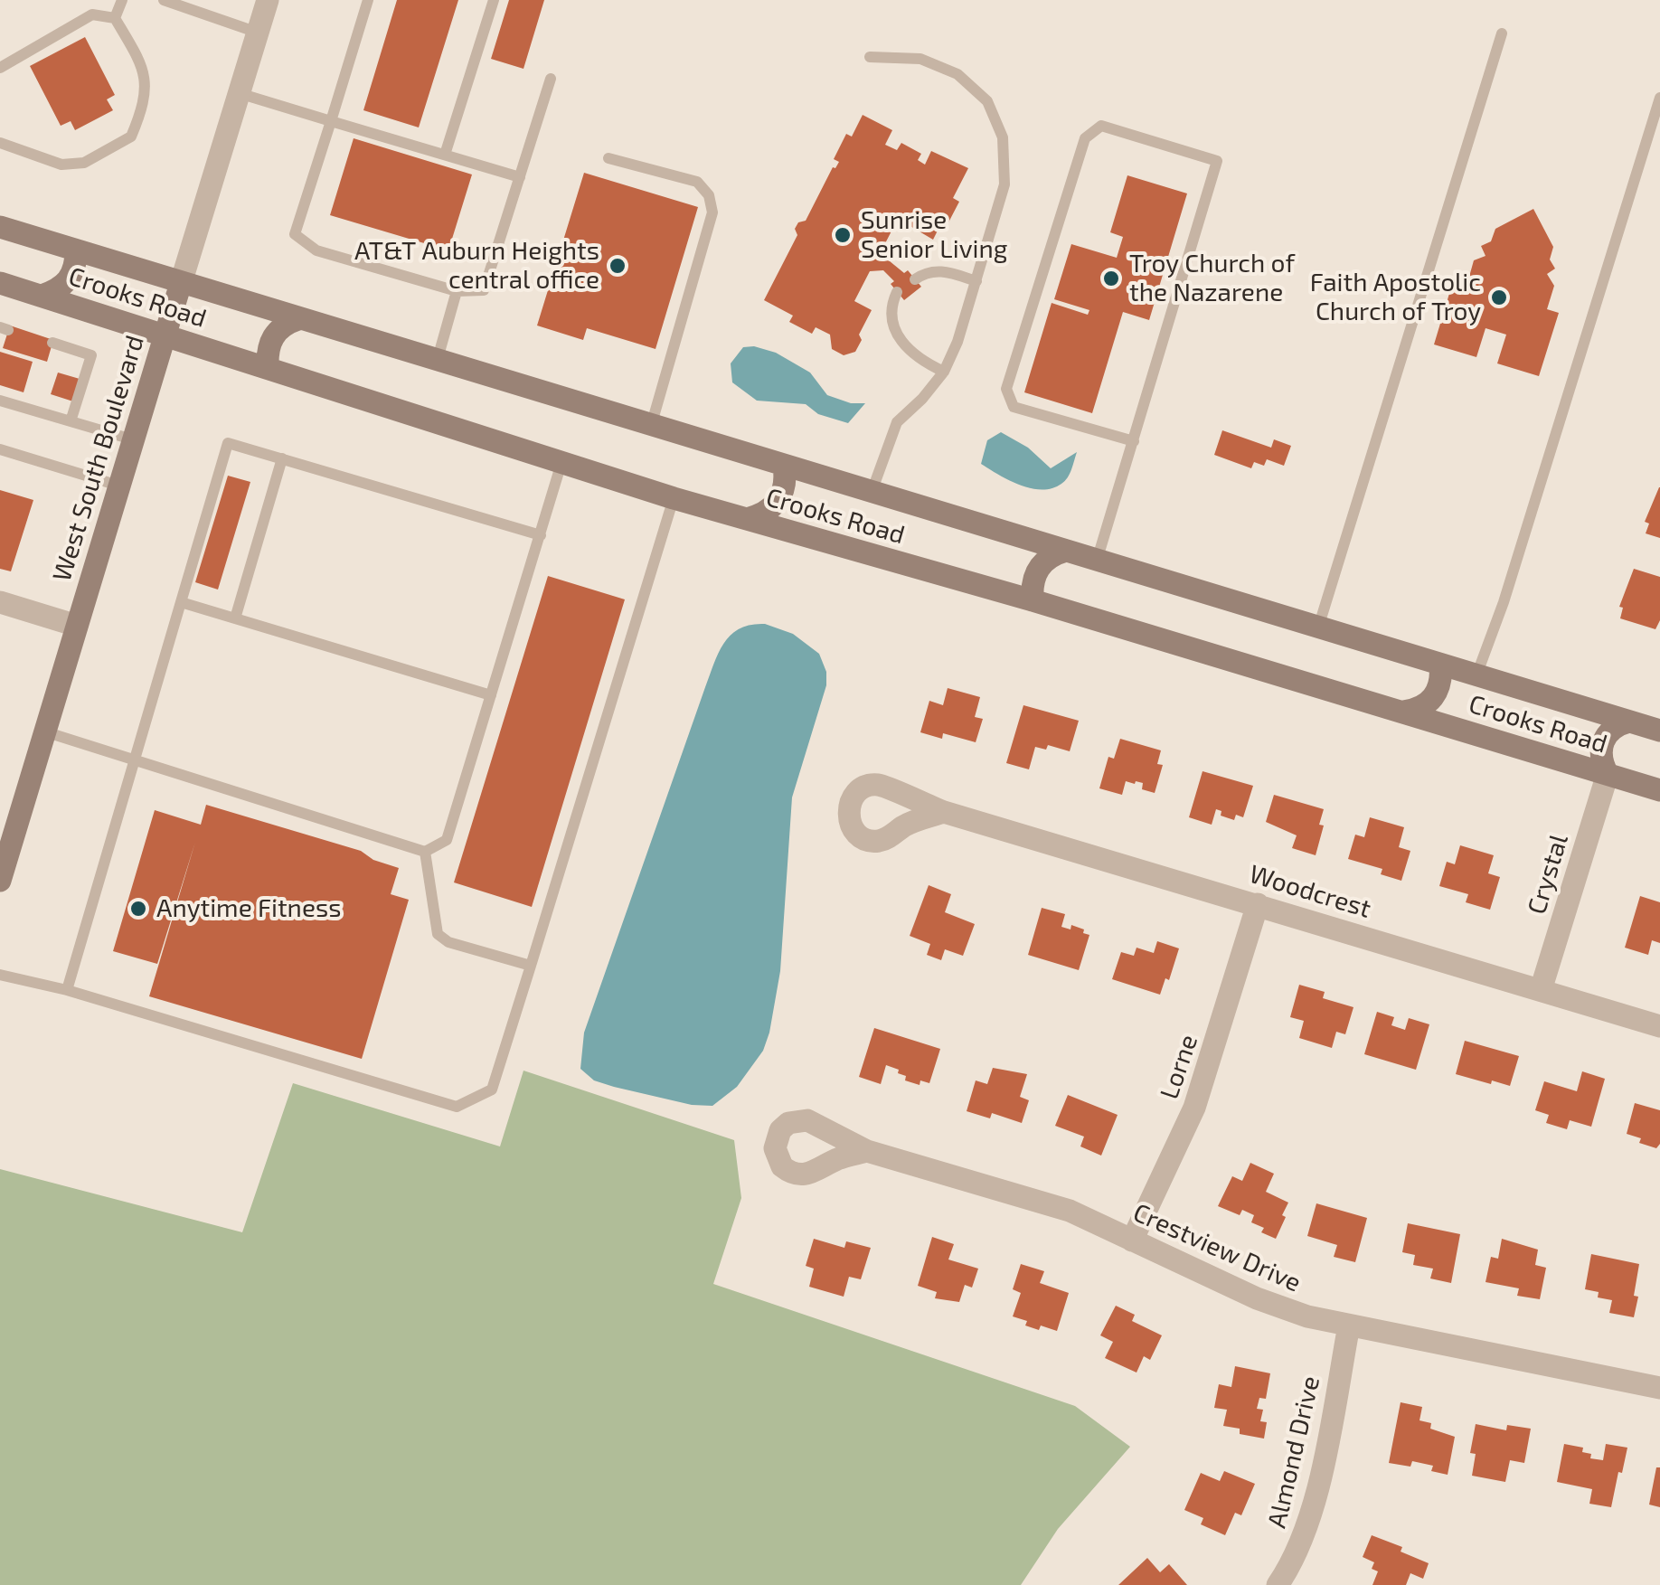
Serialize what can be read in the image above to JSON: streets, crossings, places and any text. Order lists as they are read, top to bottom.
{
  "streets": {
    "main road": ["Crooks Road", "West South Boulevard"],
    "street": [
      "Crystal",
      "Woodcrest",
      "Lorne",
      "Crestview Drive",
      "Almond Drive"
    ]
  },
  "crossings": [
    ["Crooks Road", "West South Boulevard"],
    ["Crooks Road", "Crystal"],
    ["Crystal", "Woodcrest"],
    ["Woodcrest", "Lorne"],
    ["Lorne", "Crestview Drive"],
    ["Crestview Drive", "Almond Drive"]
  ],
  "places": [
    "Sunrise Senior Living",
    "AT&T Auburn Heights central office",
    "Troy Church of the Nazarene",
    "Faith Apostolic Church of Troy",
    "Anytime Fitness"
  ]
}
